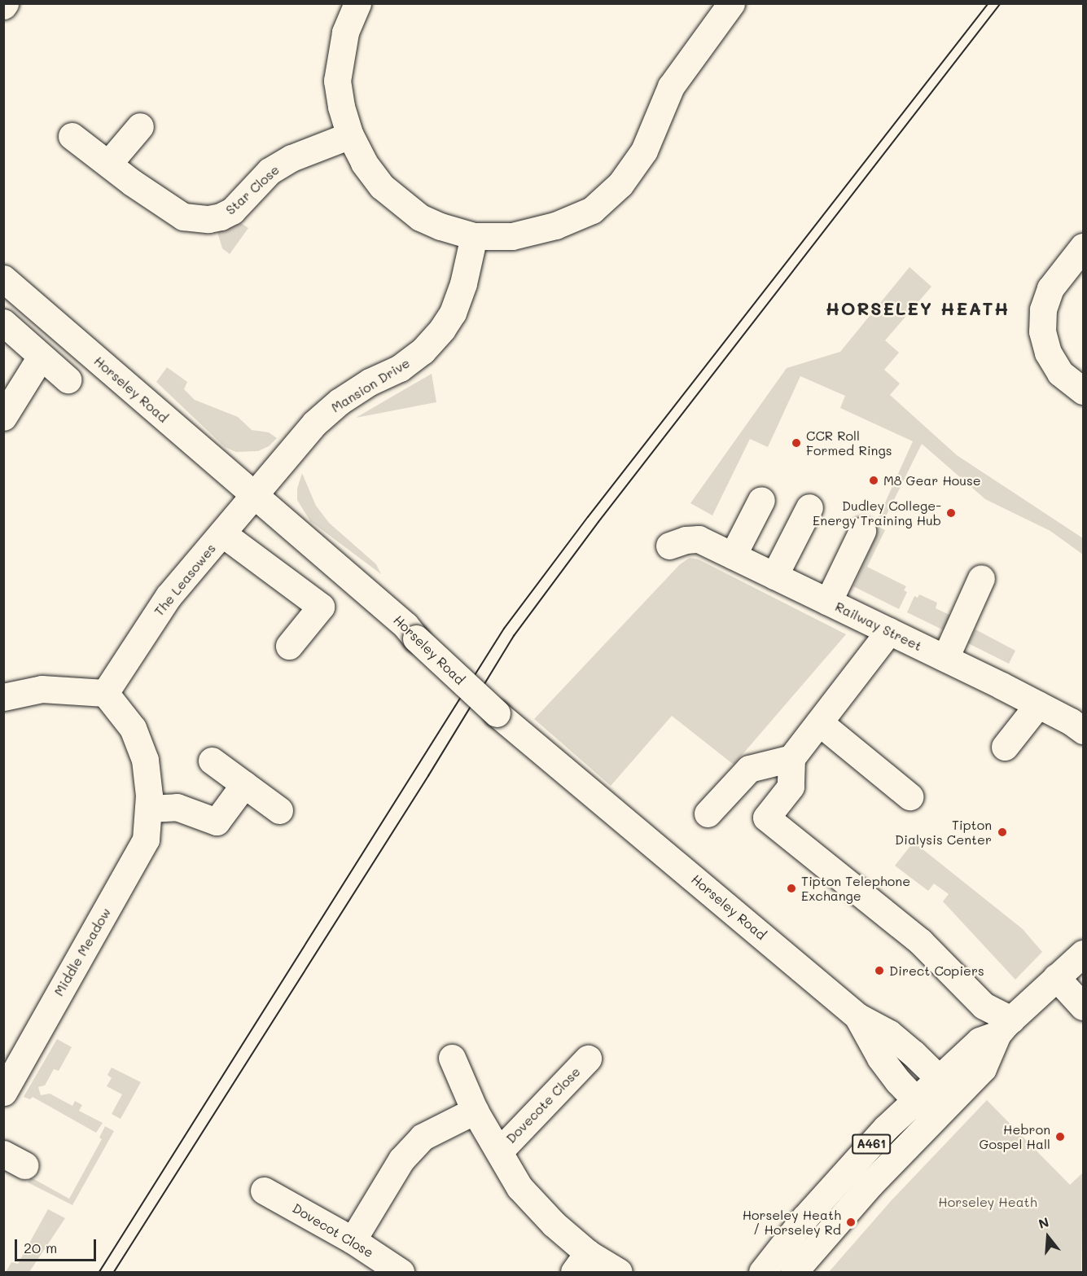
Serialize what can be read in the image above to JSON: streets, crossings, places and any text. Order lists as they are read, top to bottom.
{
  "streets": {
    "main road": [
      "Star Close",
      "Mansion Drive",
      "Horseley Road",
      "The Leasowes",
      "Railway Street",
      "Middle Meadow",
      "Dovecote Close",
      "A461",
      "Dovecot Close"
    ]
  },
  "crossings": [
    ["Mansion Drive", "Horseley Road"],
    ["Mansion Drive", "The Leasowes"],
    ["Horseley Road", "The Leasowes"],
    ["Horseley Road", "A461"],
    ["The Leasowes", "Middle Meadow"]
  ],
  "districts": ["HORSELEY HEATH"],
  "parks": ["Horseley Heath"],
  "places": [
    "CCR Roll Formed Rings",
    "M8 Gear House",
    "Dudley College- Energy Training Hub",
    "Tipton Dialysis Center",
    "Tipton Telephone Exchange",
    "Direct Copiers",
    "Hebron Gospel Hall",
    "Horseley Heath / Horseley Rd"
  ],
  "scale_bar": "20 m",
  "north": "top"
}
